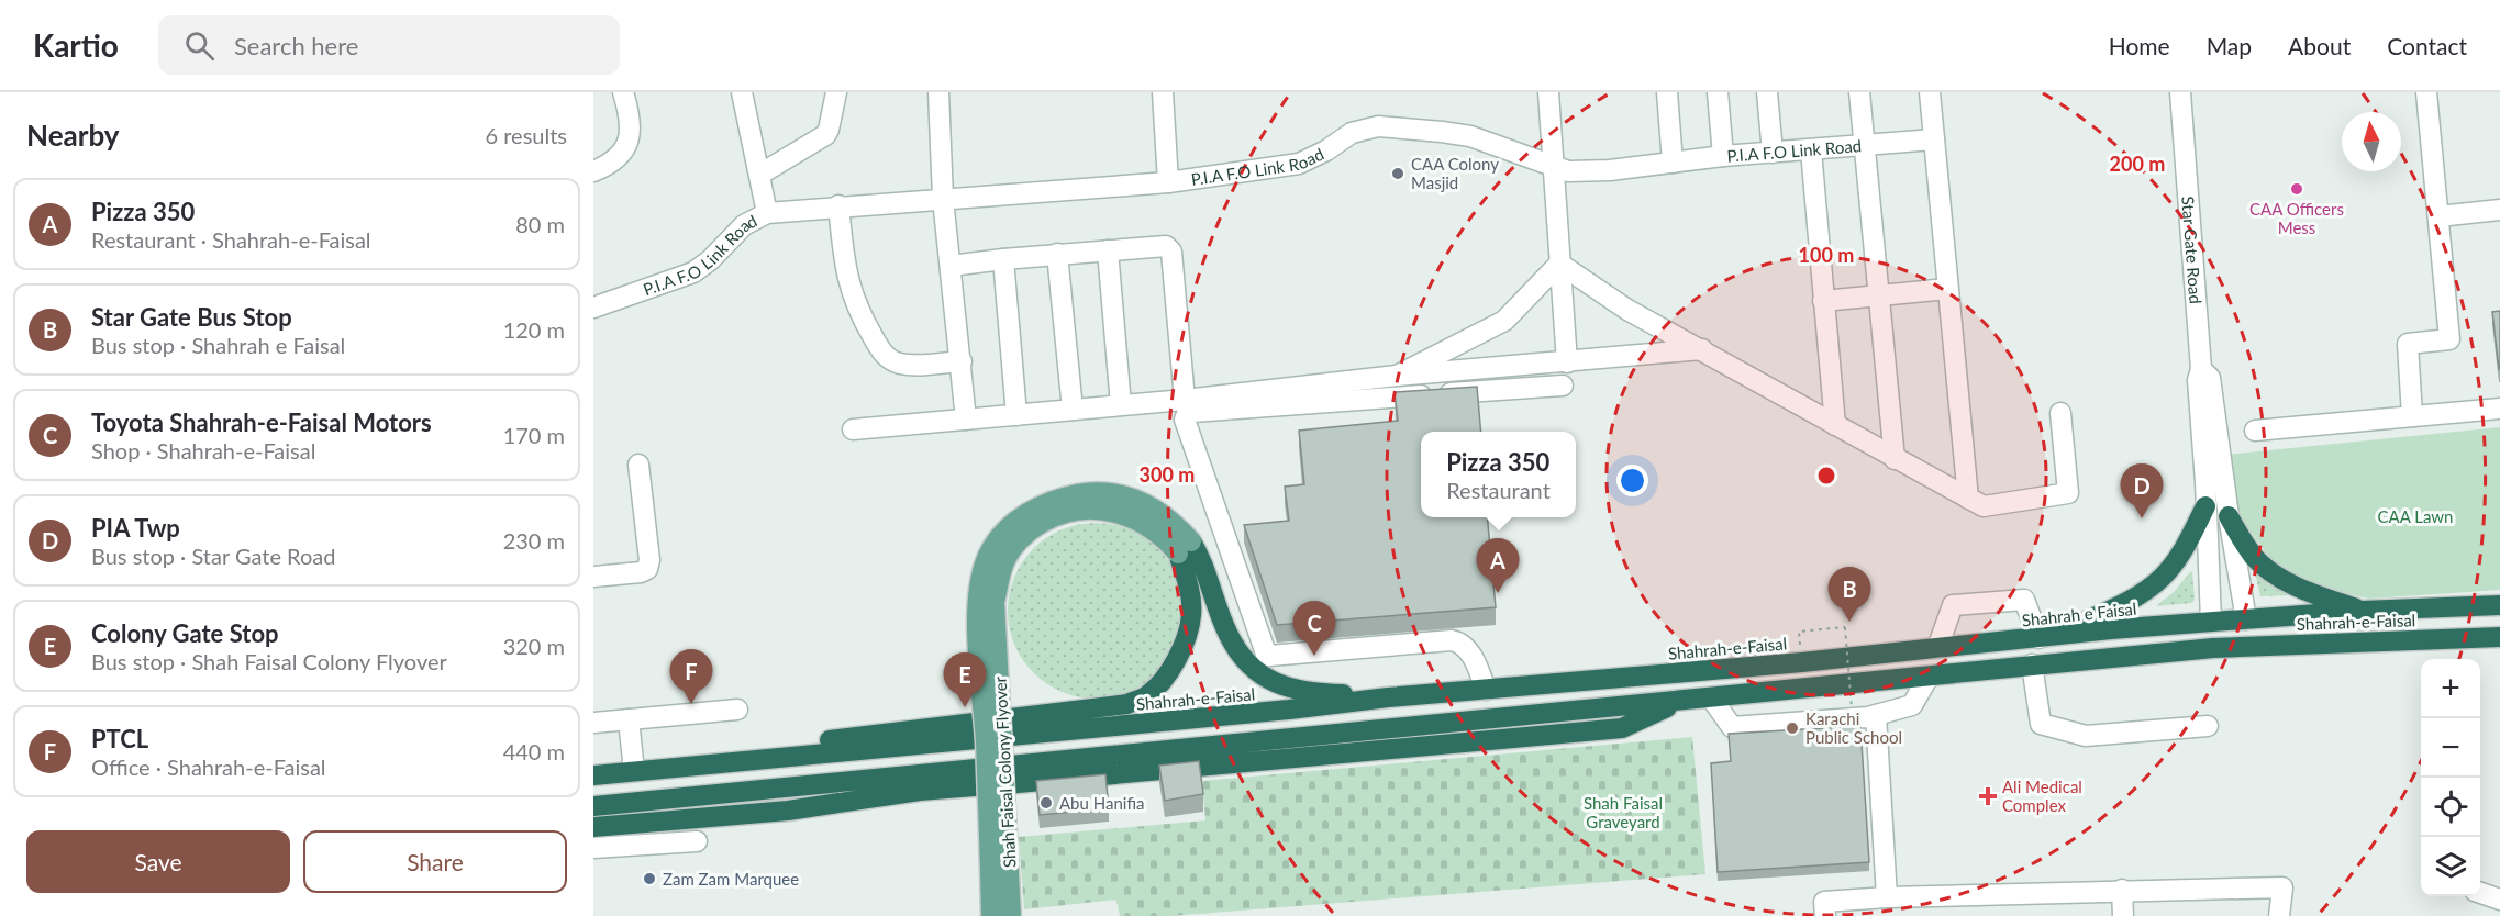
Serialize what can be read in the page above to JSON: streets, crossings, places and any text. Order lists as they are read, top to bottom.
{
  "streets": {
    "highway": ["Shahrah e Faisal", "Shahrah-e-Faisal"],
    "main road": ["Shah Faisal Colony Flyover"],
    "street": ["P.I.A F.O Link Road", "Star Gate Road"]
  },
  "crossings": [
    ["Star Gate Road", "Shahrah e Faisal"],
    ["Shahrah e Faisal", "Shahrah-e-Faisal"]
  ],
  "parks": ["CAA Lawn", "Shah Faisal Graveyard"],
  "places": {
    "other": [
      "CAA Colony Masjid",
      "CAA Officers Mess",
      "Karachi Public School",
      "Abu Hanifia",
      "Zam Zam Marquee"
    ],
    "health": ["Ali Medical Complex"]
  },
  "north": "top",
  "page": {
    "header": "Kartio",
    "search": "Search here",
    "nav": [
      "Home",
      "Map",
      "About",
      "Contact"
    ],
    "heading": ["Nearby", "6 results"],
    "list": [
      {
        "mark": "A",
        "name": "Pizza 350",
        "note": "Restaurant · Shahrah-e-Faisal",
        "value": "80 m"
      },
      {
        "mark": "B",
        "name": "Star Gate Bus Stop",
        "note": "Bus stop · Shahrah e Faisal",
        "value": "120 m"
      },
      {
        "mark": "C",
        "name": "Toyota Shahrah-e-Faisal Motors",
        "note": "Shop · Shahrah-e-Faisal",
        "value": "170 m"
      },
      {
        "mark": "D",
        "name": "PIA Twp",
        "note": "Bus stop · Star Gate Road",
        "value": "230 m"
      },
      {
        "mark": "E",
        "name": "Colony Gate Stop",
        "note": "Bus stop · Shah Faisal Colony Flyover",
        "value": "320 m"
      },
      {
        "mark": "F",
        "name": "PTCL",
        "note": "Office · Shahrah-e-Faisal",
        "value": "440 m"
      }
    ],
    "popup": ["Pizza 350", "Restaurant"],
    "pins": [
      "D",
      "A",
      "B",
      "C",
      "F",
      "E"
    ],
    "map_buttons": ["+", "−"],
    "buttons": ["Save", "Share"]
  },
  "rings": ["200 m", "100 m", "300 m"]
}
